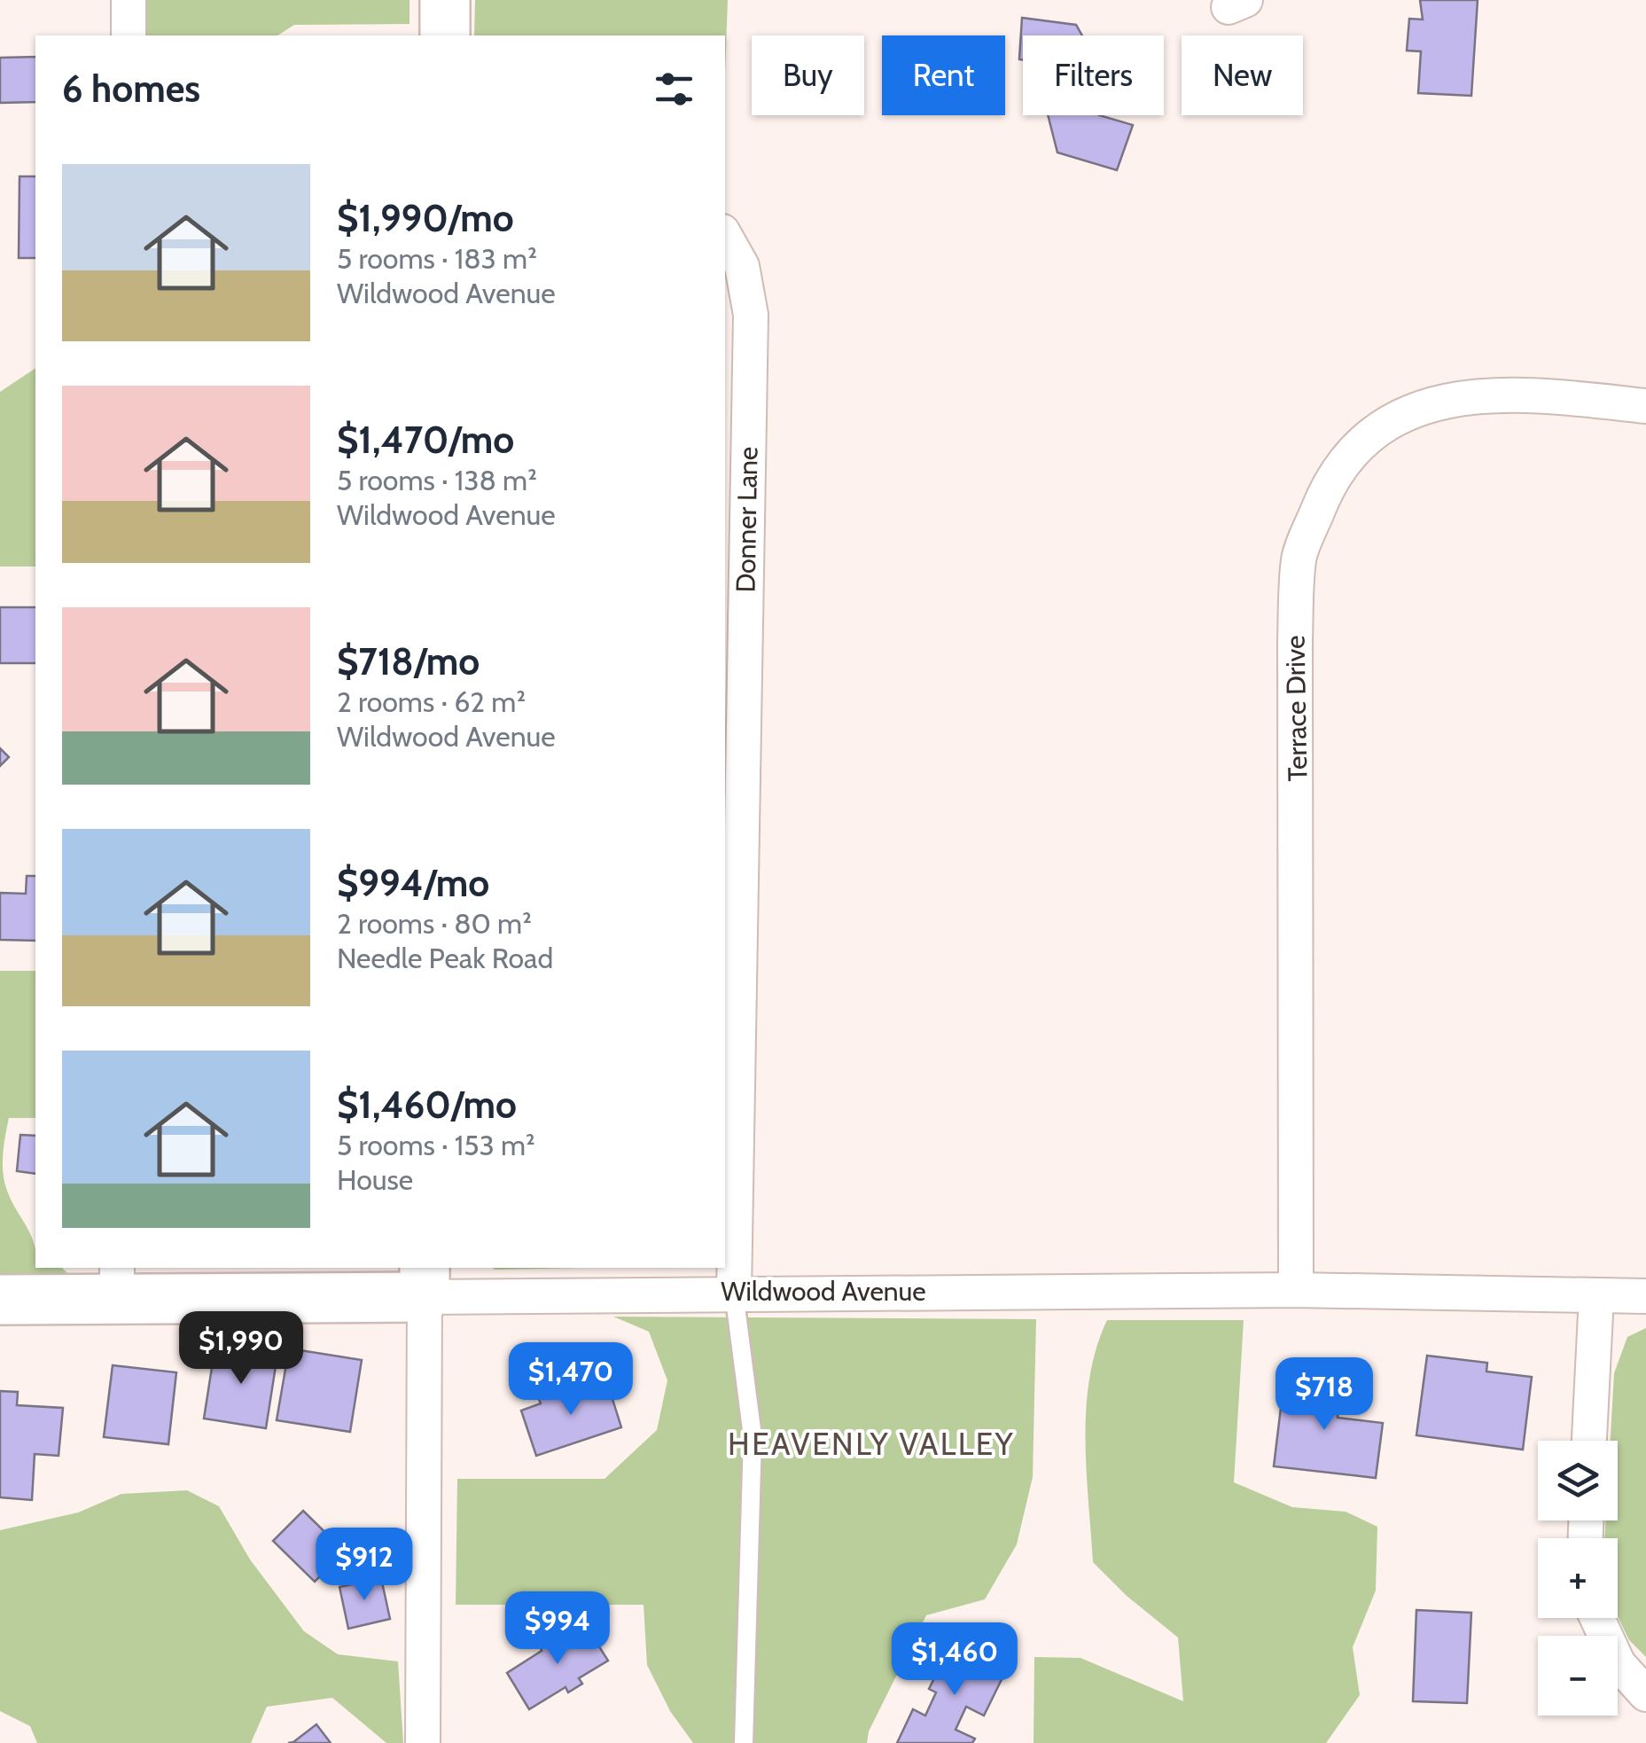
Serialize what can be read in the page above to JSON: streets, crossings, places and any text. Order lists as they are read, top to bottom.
{
  "streets": {
    "street": ["Donner Lane", "Terrace Drive", "Wildwood Avenue"]
  },
  "crossings": [
    ["Donner Lane", "Wildwood Avenue"],
    ["Terrace Drive", "Wildwood Avenue"]
  ],
  "districts": ["HEAVENLY VALLEY"],
  "page": {
    "chip": [
      "Buy",
      "Rent",
      "Filters",
      "New"
    ],
    "heading": "6 homes",
    "list": [
      {
        "name": "$1,990/mo",
        "note": "5 rooms · 183 m² · Wildwood Avenue"
      },
      {
        "name": "$1,470/mo",
        "note": "5 rooms · 138 m² · Wildwood Avenue"
      },
      {
        "name": "$718/mo",
        "note": "2 rooms · 62 m² · Wildwood Avenue"
      },
      {
        "name": "$994/mo",
        "note": "2 rooms · 80 m² · Needle Peak Road"
      },
      {
        "name": "$1,460/mo",
        "note": "5 rooms · 153 m² · House"
      }
    ],
    "price": [
      "$1,990",
      "$1,470",
      "$718",
      "$912",
      "$994",
      "$1,460"
    ],
    "map_buttons": ["+", "−"]
  }
}
